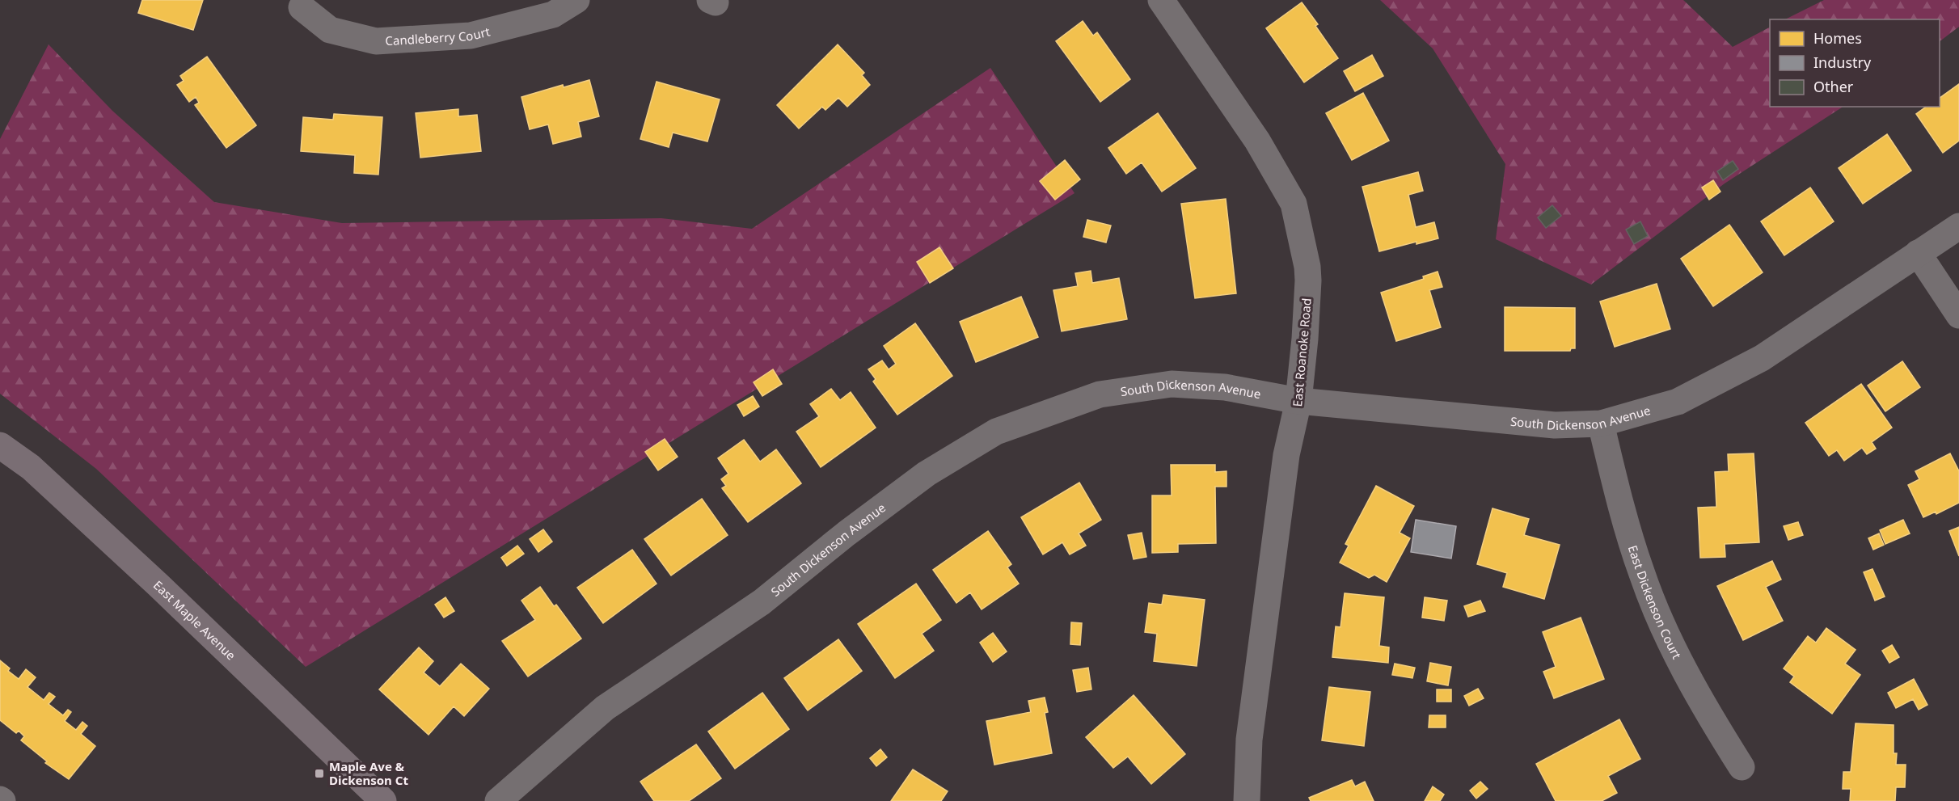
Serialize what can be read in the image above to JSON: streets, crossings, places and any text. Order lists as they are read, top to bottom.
{
  "streets": {
    "main road": ["East Maple Avenue"],
    "street": [
      "Candleberry Court",
      "East Roanoke Road",
      "South Dickenson Avenue",
      "East Dickenson Court"
    ]
  },
  "crossings": [
    ["East Roanoke Road", "South Dickenson Avenue"],
    ["South Dickenson Avenue", "East Dickenson Court"]
  ],
  "places": {
    "transit": ["Maple Ave & Dickenson Ct"]
  },
  "legend": ["Homes", "Industry", "Other"]
}
